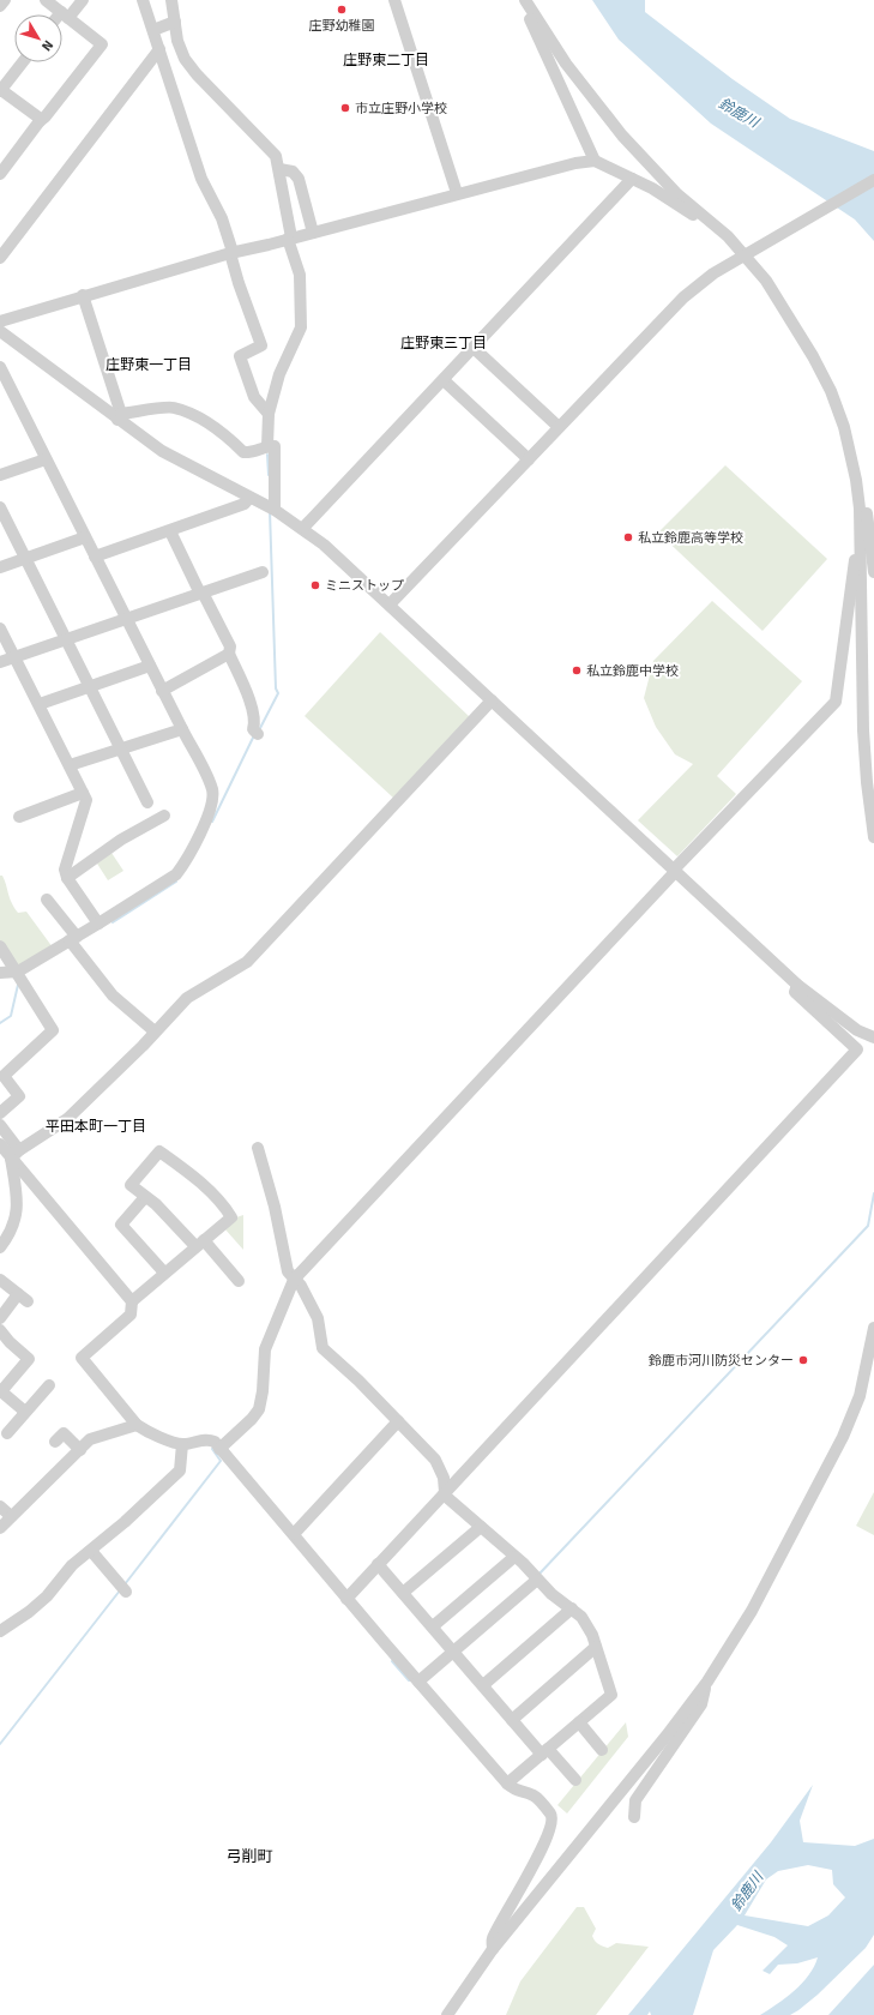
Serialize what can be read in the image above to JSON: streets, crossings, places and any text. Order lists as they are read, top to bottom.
{
  "districts": [
    "庄野東二丁目",
    "庄野東三丁目",
    "庄野東一丁目",
    "平田本町一丁目",
    "弓削町"
  ],
  "water": ["鈴鹿川"],
  "places": [
    "庄野幼稚園",
    "市立庄野小学校",
    "私立鈴鹿高等学校",
    "ミニストップ",
    "私立鈴鹿中学校",
    "鈴鹿市河川防災センター"
  ],
  "north": "bottom right"
}
